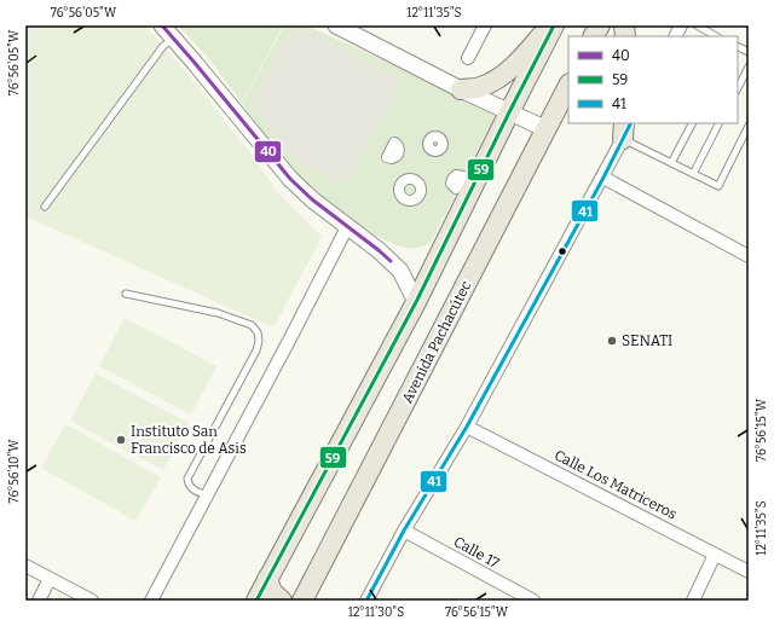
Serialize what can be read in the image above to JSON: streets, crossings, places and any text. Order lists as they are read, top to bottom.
{
  "streets": {
    "main road": ["Avenida Pachacútec"],
    "street": ["Calle Los Matriceros", "Calle 17"]
  },
  "places": ["SENATI", "Instituto San Francisco de Asis"],
  "lines": ["transit line 40", "transit line 59", "transit line 41"],
  "legend": ["40", "59", "41"],
  "coordinates": [
    "76°56'05\"W",
    "12°11'35\"S",
    "76°56'15\"W",
    "76°56'10\"W",
    "12°11'30\"S"
  ]
}
